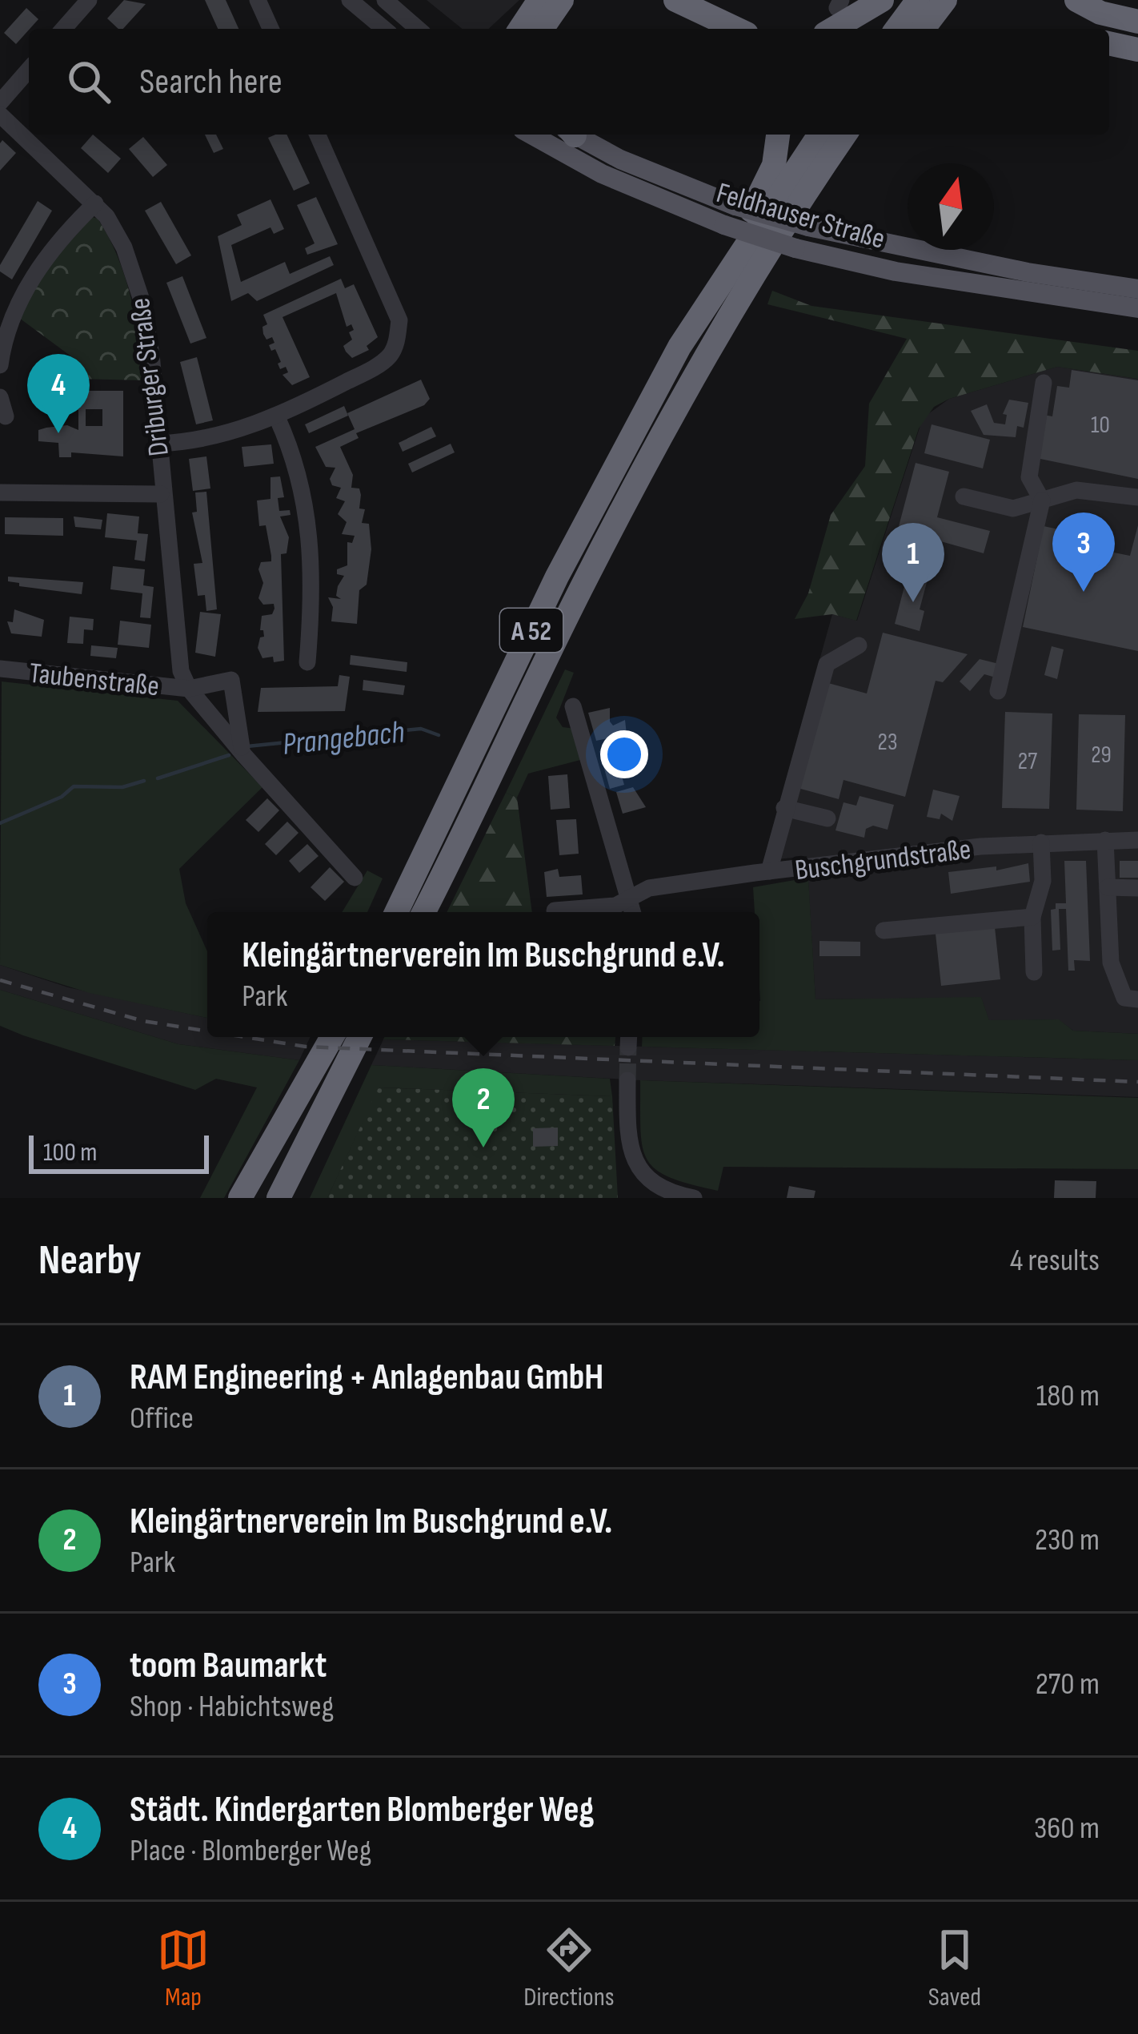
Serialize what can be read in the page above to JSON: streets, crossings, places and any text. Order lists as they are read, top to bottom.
{
  "streets": {
    "highway": ["A 52"],
    "main road": ["Feldhauser Straße"],
    "street": ["Driburger Straße", "Taubenstraße", "Buschgrundstraße"]
  },
  "crossings": [
    ["Driburger Straße", "Taubenstraße"]
  ],
  "water": ["Prangebach"],
  "house_numbers": [
    "10",
    "23",
    "29",
    "27"
  ],
  "scale_bar": "100 m",
  "north": "top",
  "page": {
    "search": "Search here",
    "pins": [
      "4",
      "3",
      "1",
      "2"
    ],
    "popup": ["Kleingärtnerverein Im Buschgrund e.V.", "Park"],
    "scale": "100 m",
    "heading": ["Nearby", "4 results"],
    "list": [
      {
        "mark": "1",
        "name": "RAM Engineering + Anlagenbau GmbH",
        "note": "Office",
        "value": "180 m"
      },
      {
        "mark": "2",
        "name": "Kleingärtnerverein Im Buschgrund e.V.",
        "note": "Park",
        "value": "230 m"
      },
      {
        "mark": "3",
        "name": "toom Baumarkt",
        "note": "Shop · Habichtsweg",
        "value": "270 m"
      },
      {
        "mark": "4",
        "name": "Städt. Kindergarten Blomberger Weg",
        "note": "Place · Blomberger Weg",
        "value": "360 m"
      }
    ],
    "nav": ["Map", "Directions", "Saved"]
  }
}
